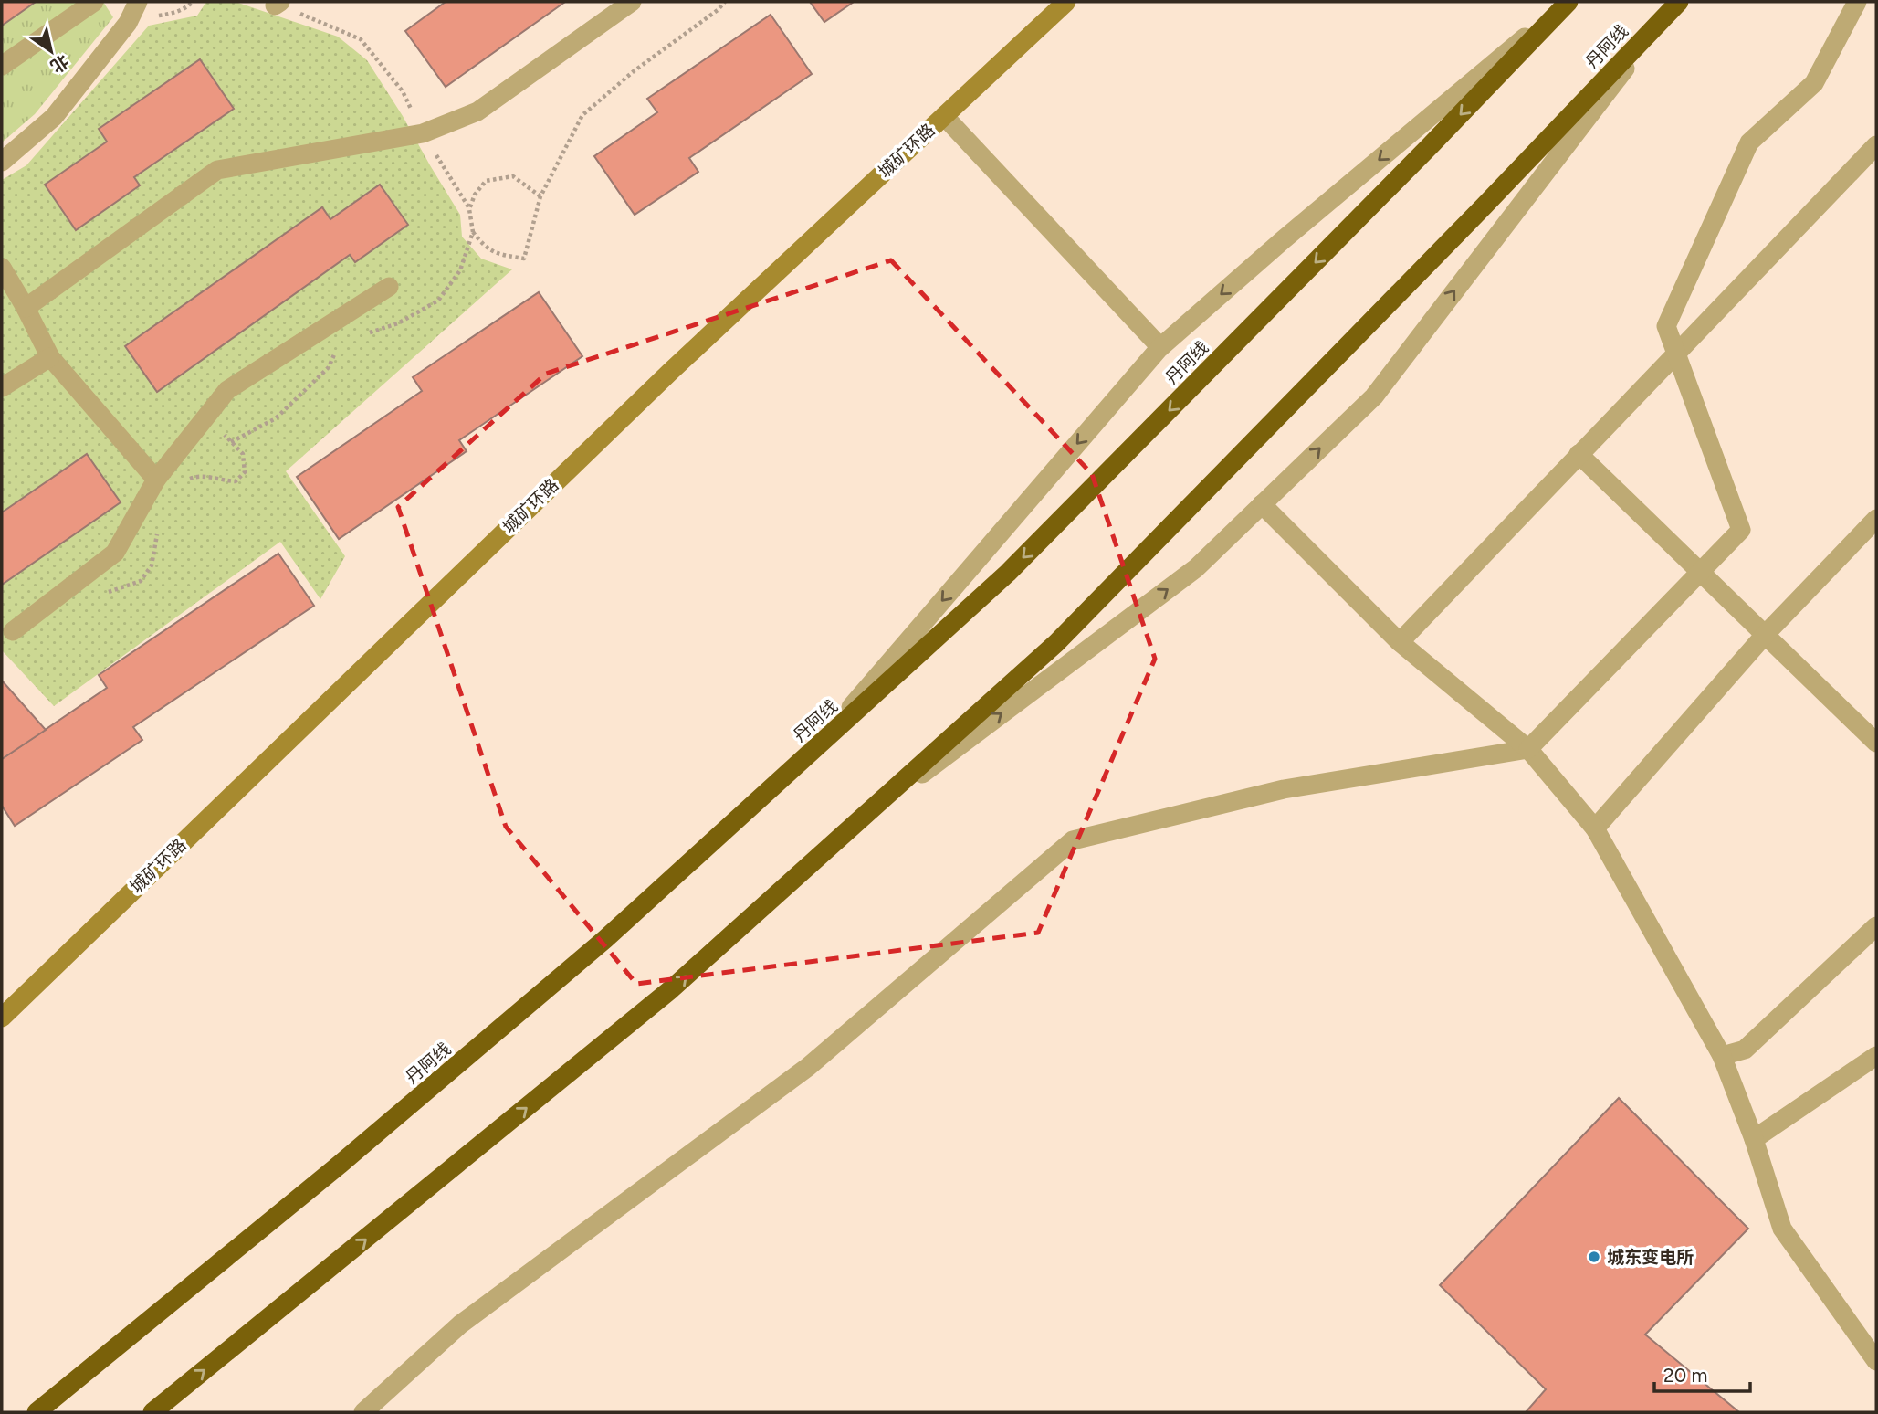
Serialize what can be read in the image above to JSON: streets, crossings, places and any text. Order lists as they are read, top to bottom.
{
  "streets": {
    "highway": ["丹阿线"],
    "street": ["城矿环路"]
  },
  "places": ["城东变电所"],
  "scale_bar": "20 m",
  "north": "bottom right"
}
